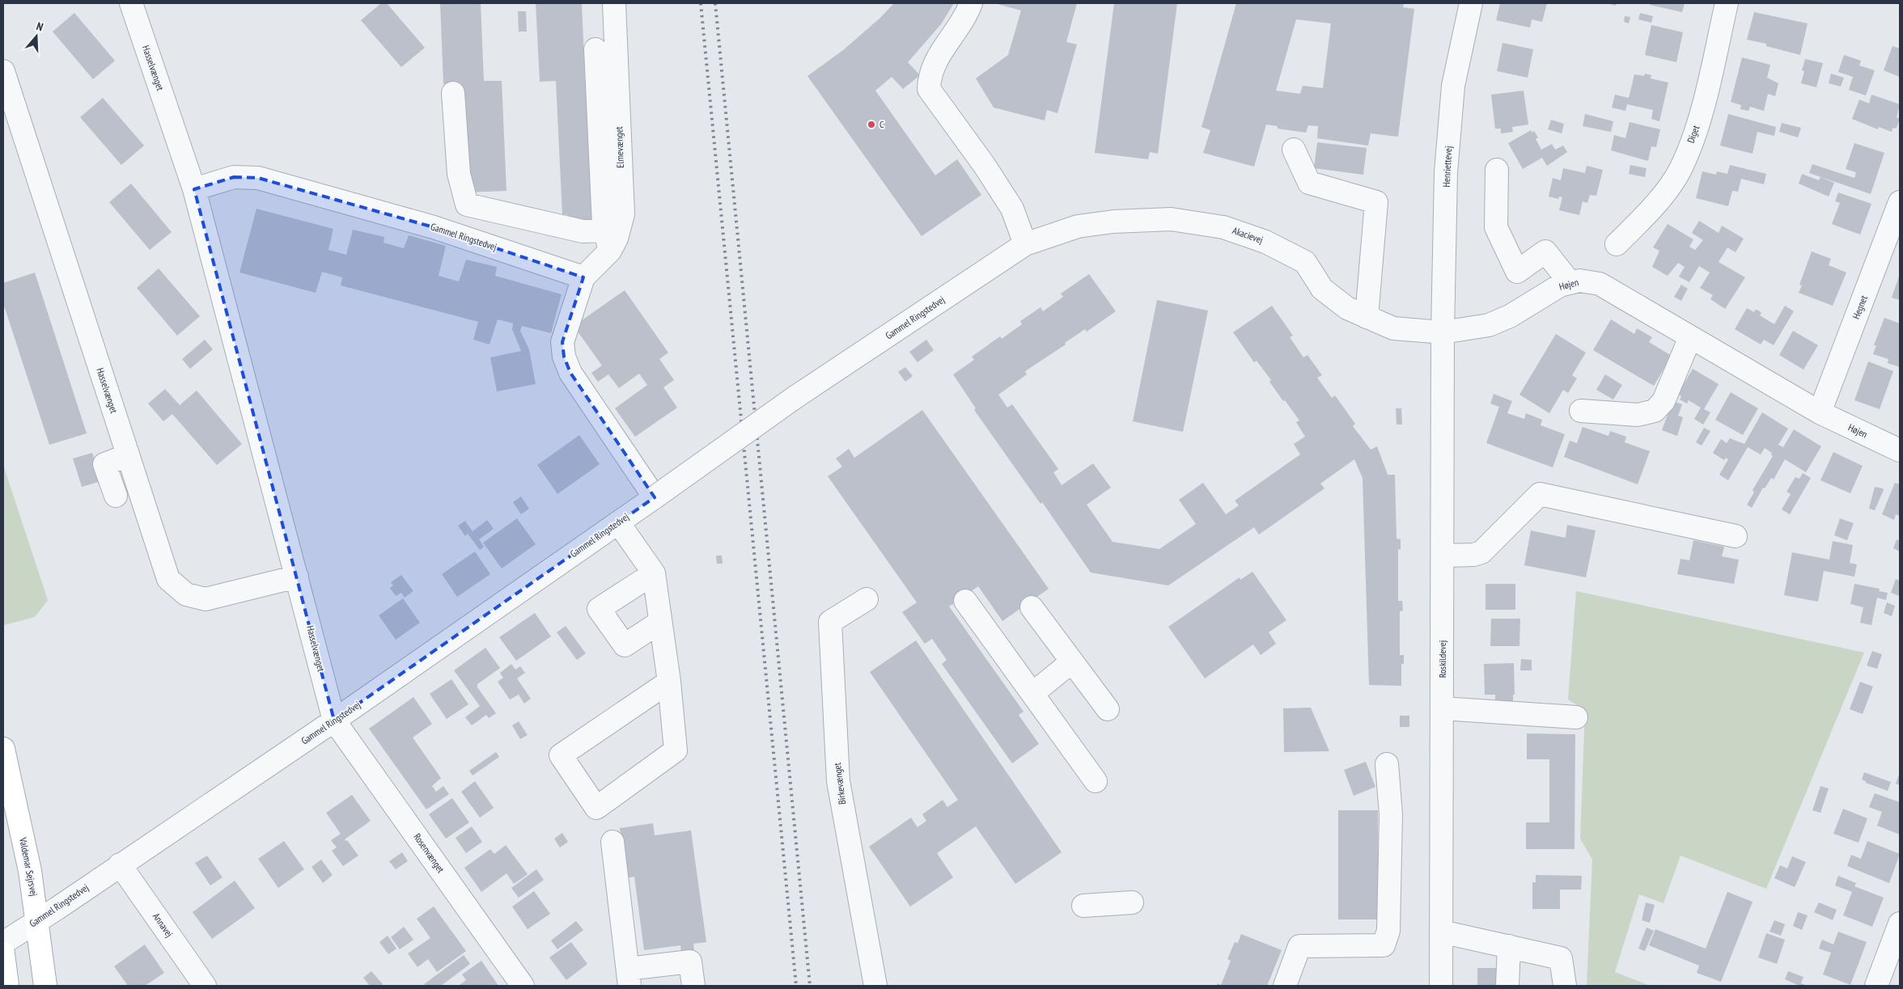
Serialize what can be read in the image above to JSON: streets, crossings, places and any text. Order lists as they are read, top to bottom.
{
  "streets": {
    "main road": ["Valdemar Sejrsvej"],
    "street": [
      "Hasselvænget",
      "Diget",
      "Elmevænget",
      "Henriettevej",
      "Akacievej",
      "Gammel Ringstedvej",
      "Højen",
      "Hegnet",
      "Roskildevej",
      "Birkevænget",
      "Rosenvænget",
      "Annavej"
    ]
  },
  "crossings": [
    ["Hasselvænget", "Gammel Ringstedvej"],
    ["Hasselvænget", "Rosenvænget"],
    ["Elmevænget", "Gammel Ringstedvej"],
    ["Henriettevej", "Akacievej"],
    ["Henriettevej", "Højen"],
    ["Henriettevej", "Roskildevej"],
    ["Akacievej", "Gammel Ringstedvej"],
    ["Akacievej", "Højen"],
    ["Akacievej", "Roskildevej"],
    ["Gammel Ringstedvej", "Rosenvænget"],
    ["Gammel Ringstedvej", "Valdemar Sejrsvej"],
    ["Gammel Ringstedvej", "Annavej"],
    ["Højen", "Hegnet"],
    ["Højen", "Roskildevej"]
  ],
  "places": ["C"],
  "north": "top"
}
